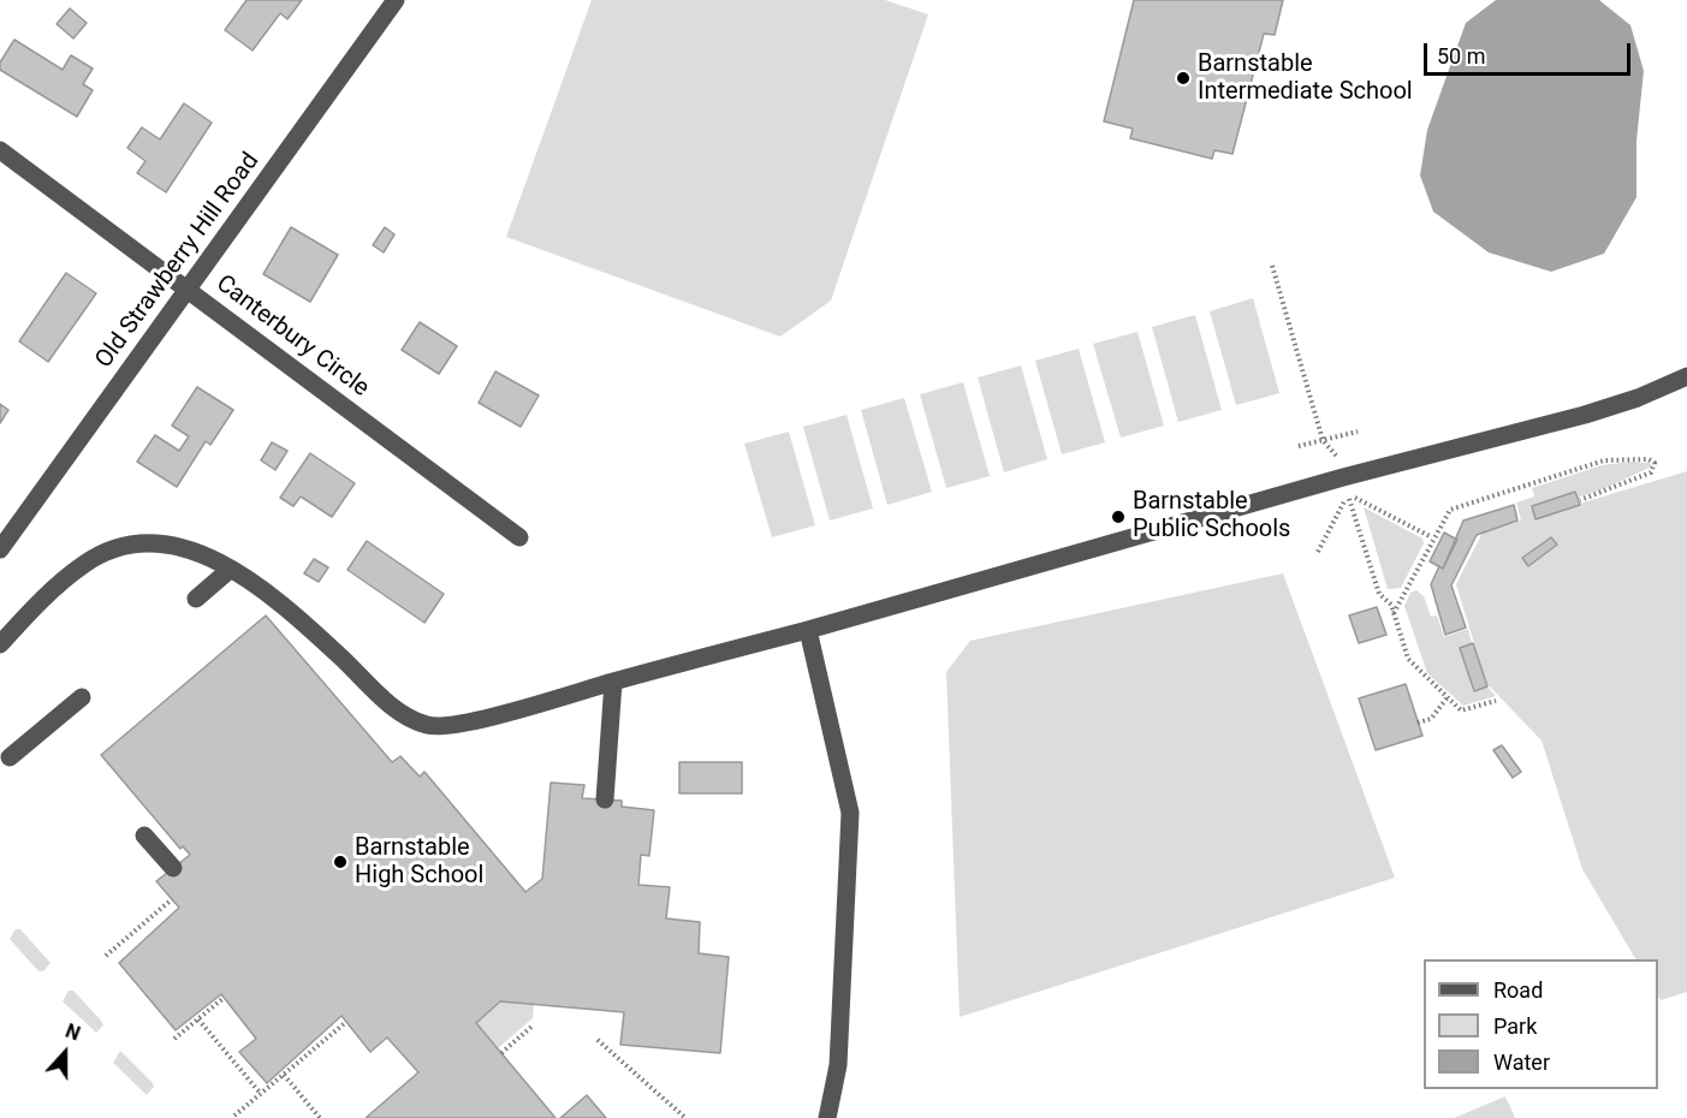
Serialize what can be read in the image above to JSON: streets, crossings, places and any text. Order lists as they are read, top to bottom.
{
  "streets": {
    "street": ["Old Strawberry Hill Road", "Canterbury Circle"]
  },
  "crossings": [
    ["Old Strawberry Hill Road", "Canterbury Circle"]
  ],
  "places": ["Barnstable Intermediate School", "Barnstable Public Schools", "Barnstable High School"],
  "legend": ["Road", "Park", "Water"],
  "scale_bar": "50 m",
  "north": "top"
}
